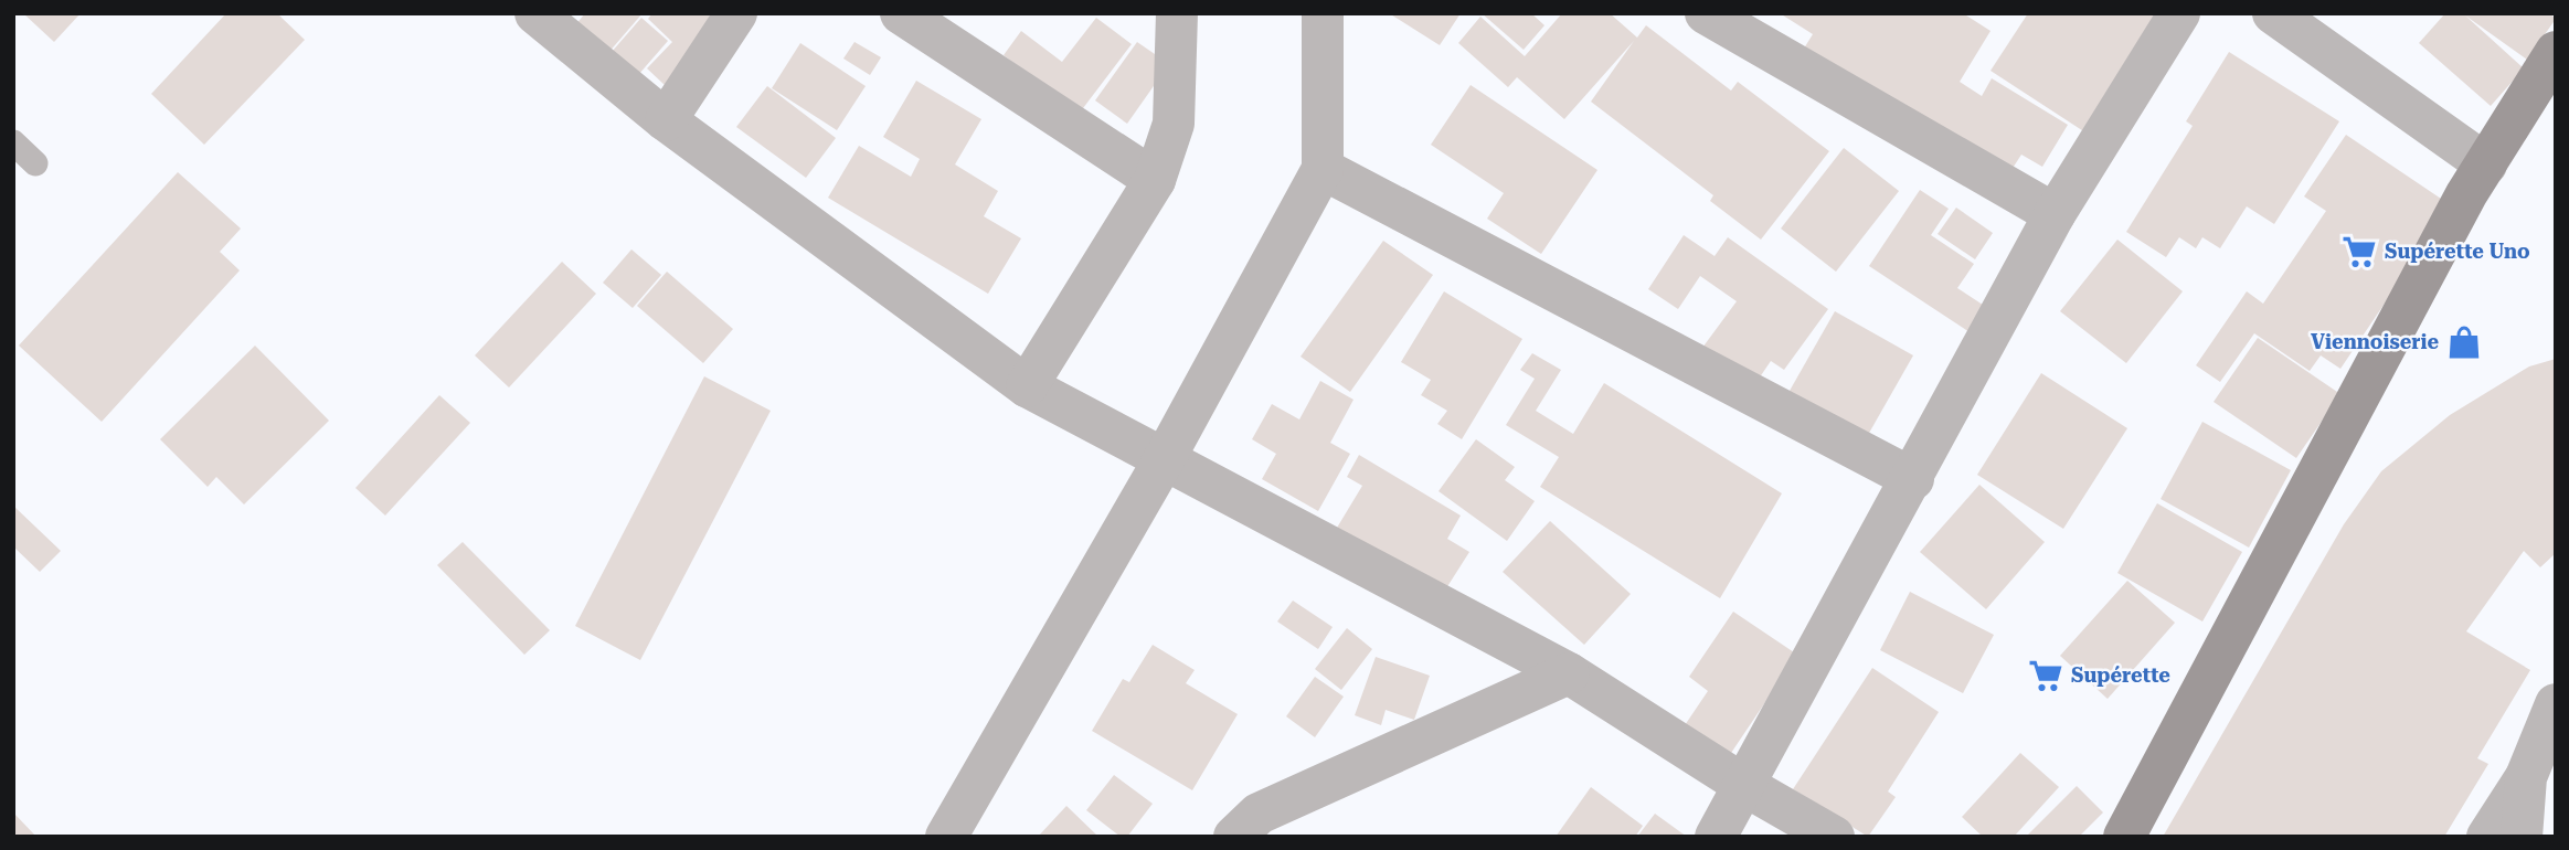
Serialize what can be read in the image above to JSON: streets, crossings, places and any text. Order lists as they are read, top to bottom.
{
  "places": {
    "supermarket": ["Supérette Uno", "Supérette"],
    "shop": ["Viennoiserie"]
  }
}
